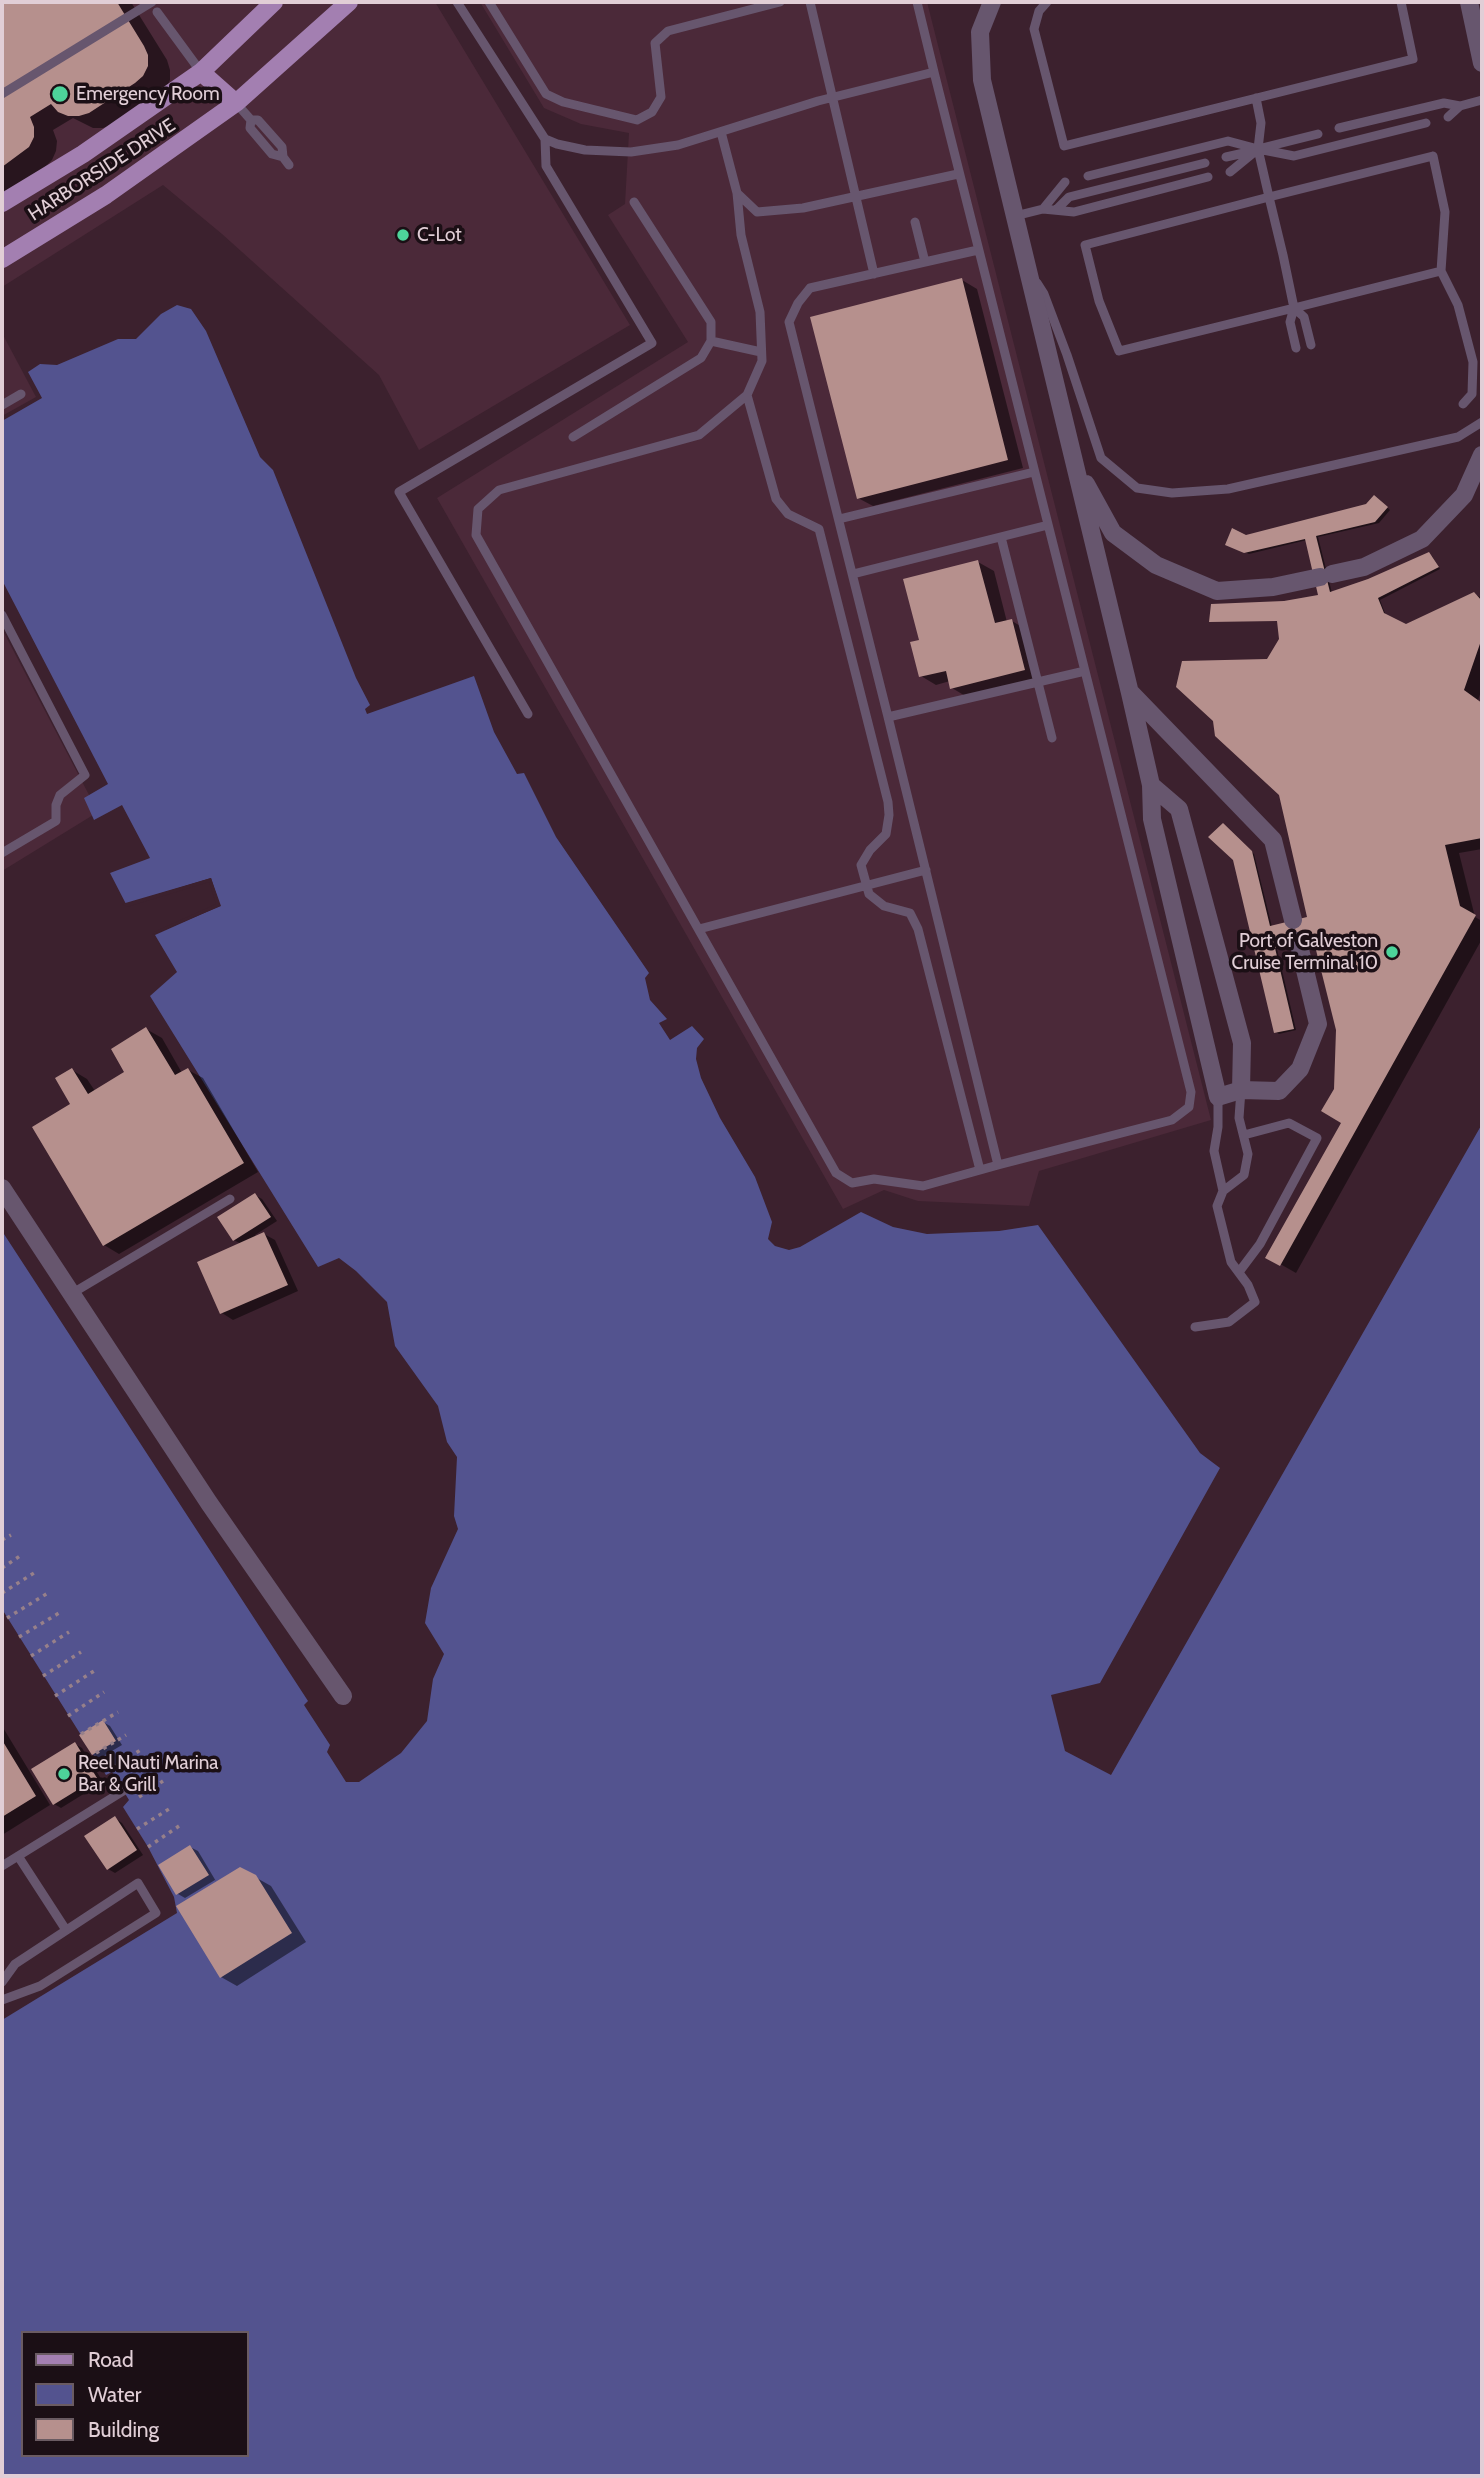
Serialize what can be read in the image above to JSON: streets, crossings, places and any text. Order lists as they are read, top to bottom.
{
  "streets": {
    "main road": ["HARBORSIDE DRIVE"]
  },
  "places": [
    "Emergency Room",
    "C-Lot",
    "Port of Galveston Cruise Terminal 10",
    "Reel Nauti Marina Bar & Grill"
  ],
  "legend": ["Road", "Water", "Building"]
}
